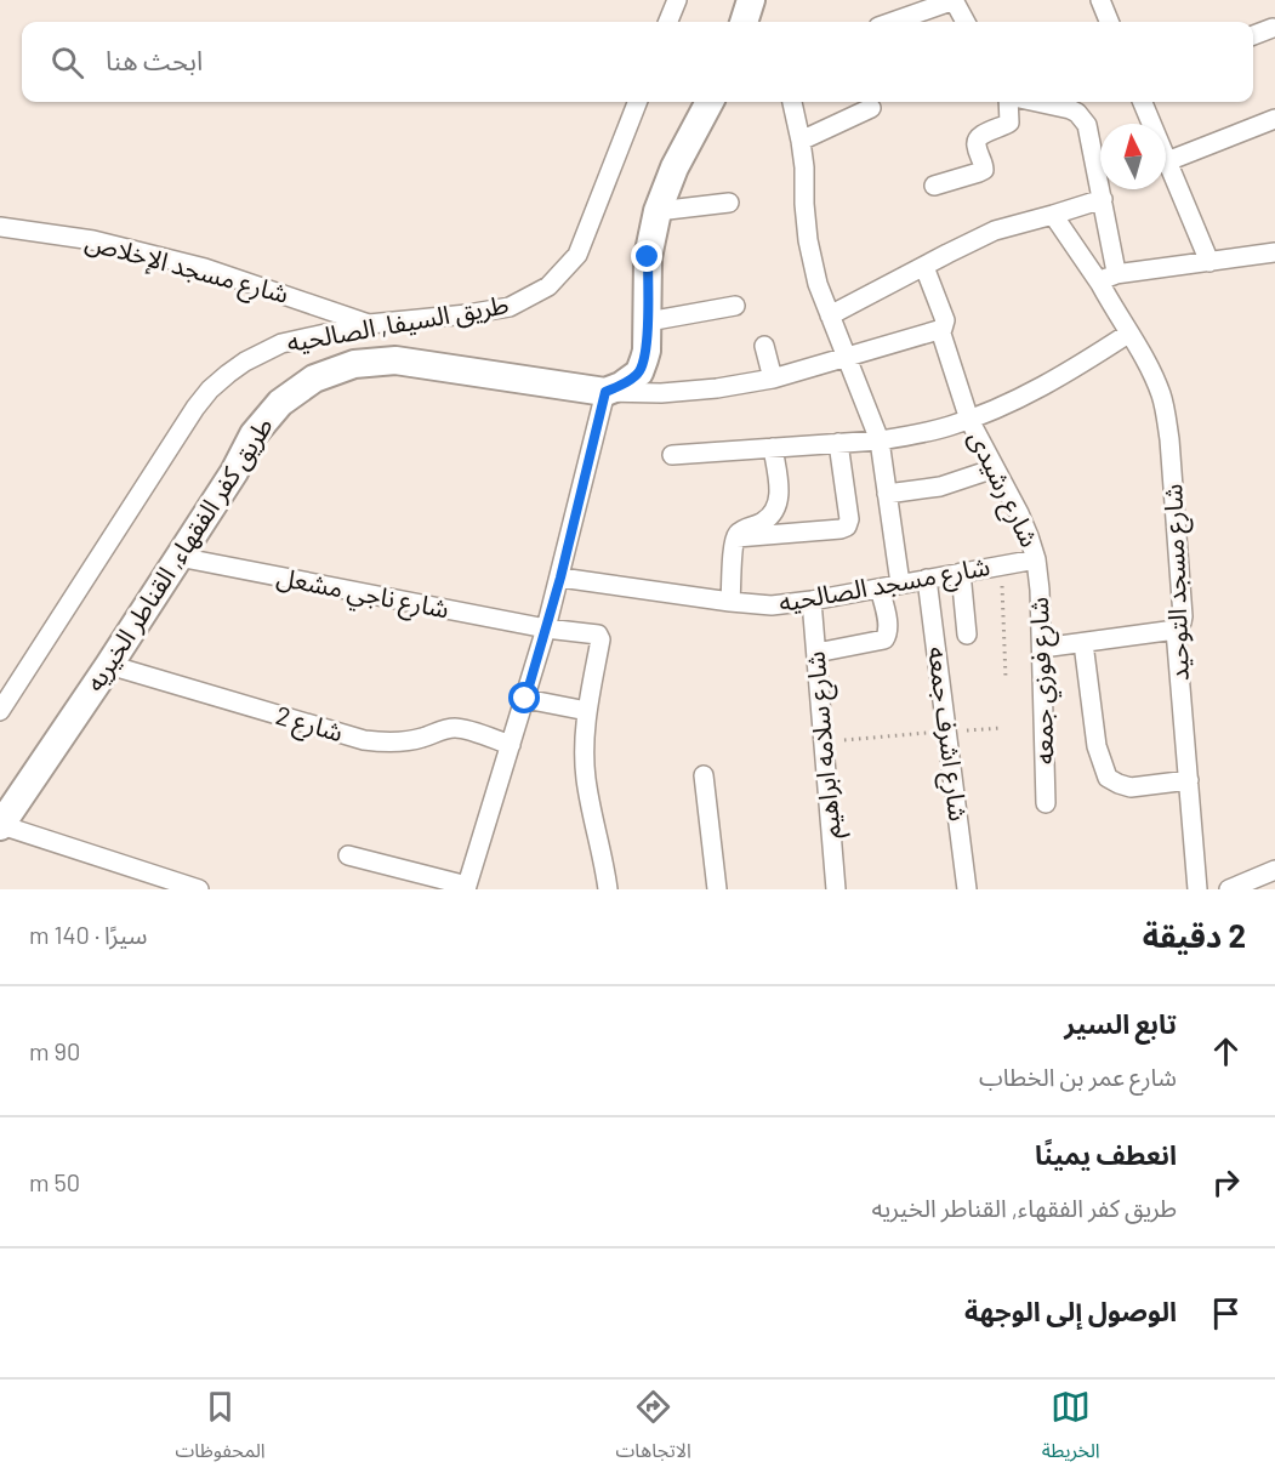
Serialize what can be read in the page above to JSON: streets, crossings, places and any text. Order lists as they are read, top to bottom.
{
  "streets": {
    "street": [
      "شارع مسجد الإخلاص",
      "طريق السيفا, الصالحيه",
      "شارع رشيدى",
      "طريق كفر الفقهاء, القناطر الخيريه",
      "شارع مسجد التوحيد",
      "شارع مسجد الصالحيه",
      "شارع ناجي مشعل",
      "شارع فوزي جمعه",
      "شارع 2",
      "شارع اشرف جمعه",
      "شارع سلامه ابراهيم"
    ]
  },
  "crossings": [
    ["شارع مسجد الإخلاص", "طريق السيفا, الصالحيه"],
    ["شارع رشيدى", "شارع مسجد الصالحيه"],
    ["شارع رشيدى", "شارع فوزي جمعه"],
    ["طريق كفر الفقهاء, القناطر الخيريه", "شارع ناجي مشعل"],
    ["طريق كفر الفقهاء, القناطر الخيريه", "شارع 2"],
    ["شارع مسجد الصالحيه", "شارع فوزي جمعه"],
    ["شارع مسجد الصالحيه", "شارع اشرف جمعه"],
    ["شارع مسجد الصالحيه", "شارع سلامه ابراهيم"]
  ],
  "north": "top",
  "page": {
    "search": "ابحث هنا",
    "heading": ["2 دقيقة", "سيرًا · 140 m"],
    "list": [
      ["تابع السير", "شارع عمر بن الخطاب", "90 m"],
      ["انعطف يمينًا", "طريق كفر الفقهاء, القناطر الخيريه", "50 m"],
      "الوصول إلى الوجهة"
    ],
    "nav": ["الخريطة", "الاتجاهات", "المحفوظات"]
  }
}
